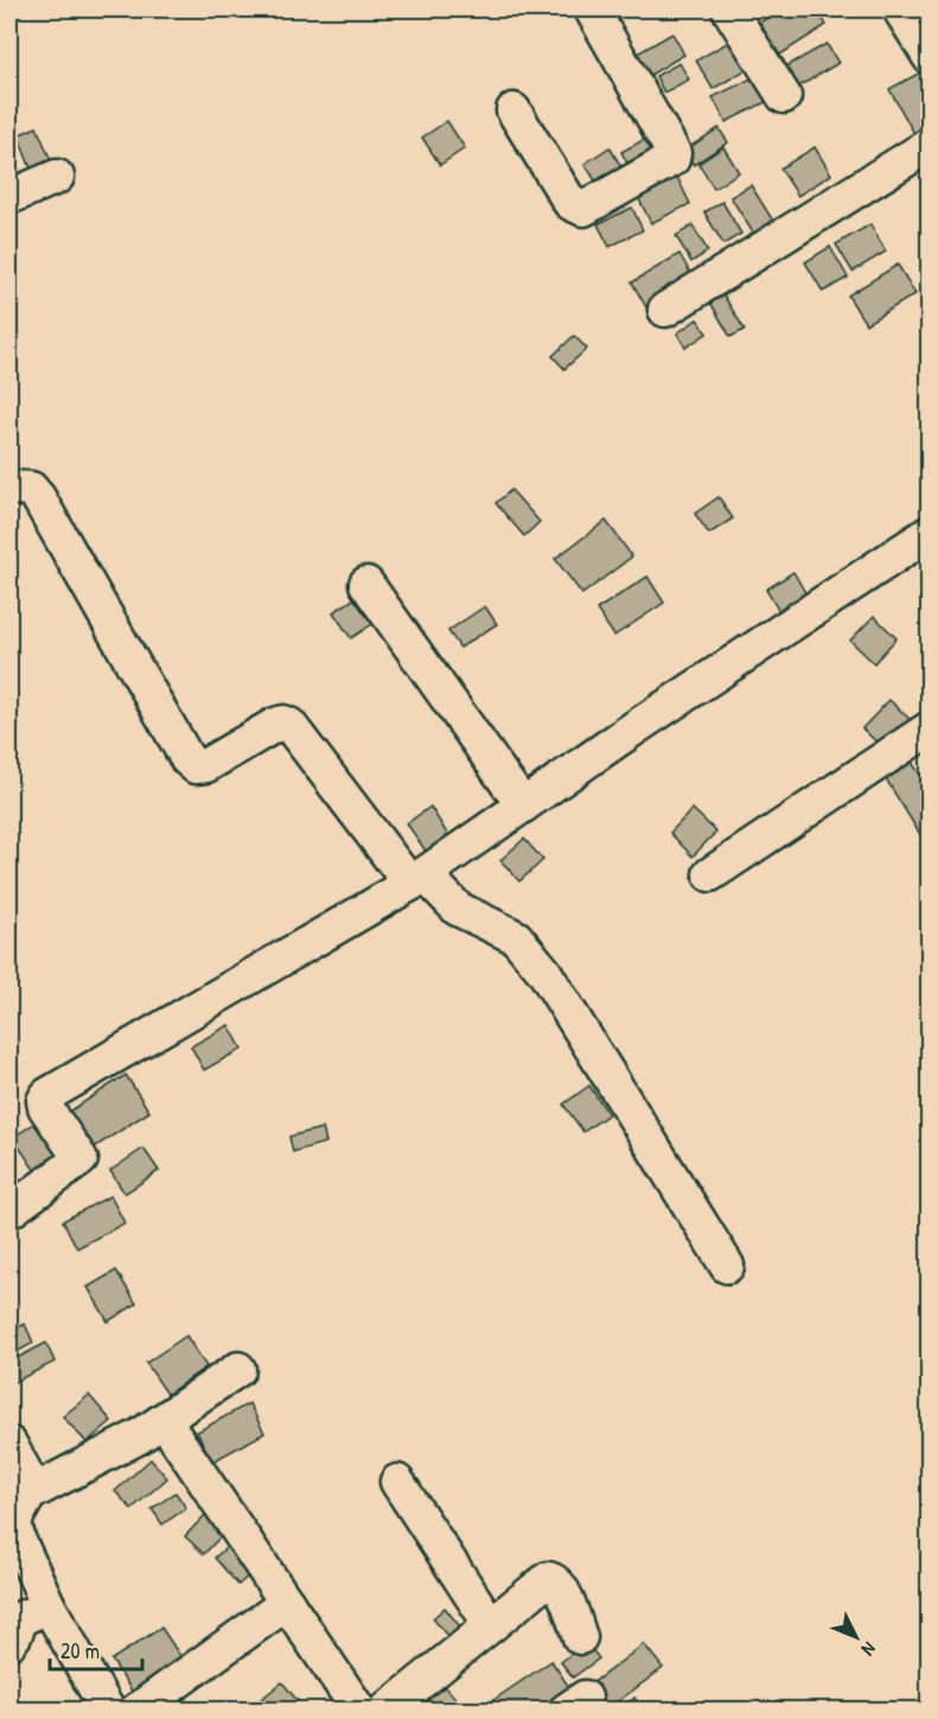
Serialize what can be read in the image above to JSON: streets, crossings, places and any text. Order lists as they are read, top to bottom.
{
  "scale_bar": "20 m",
  "north": "bottom right"
}
